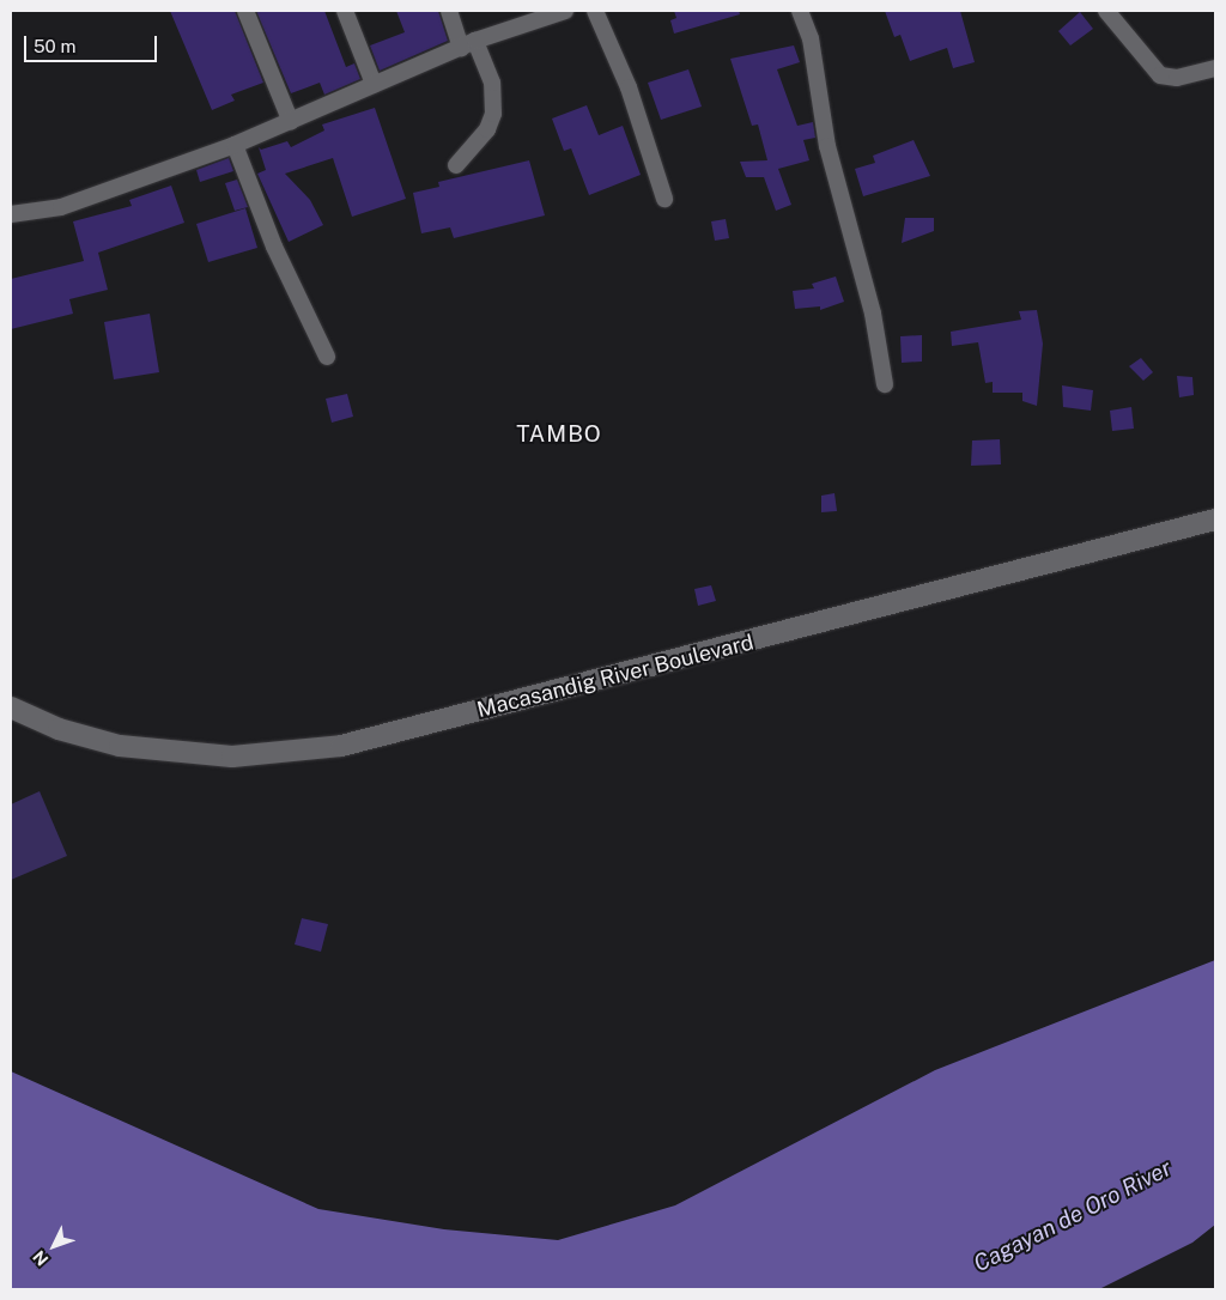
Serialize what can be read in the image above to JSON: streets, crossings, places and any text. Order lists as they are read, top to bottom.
{
  "streets": {
    "street": ["Macasandig River Boulevard"]
  },
  "districts": ["TAMBO"],
  "water": ["Cagayan de Oro River"],
  "scale_bar": "50 m",
  "north": "bottom left"
}
